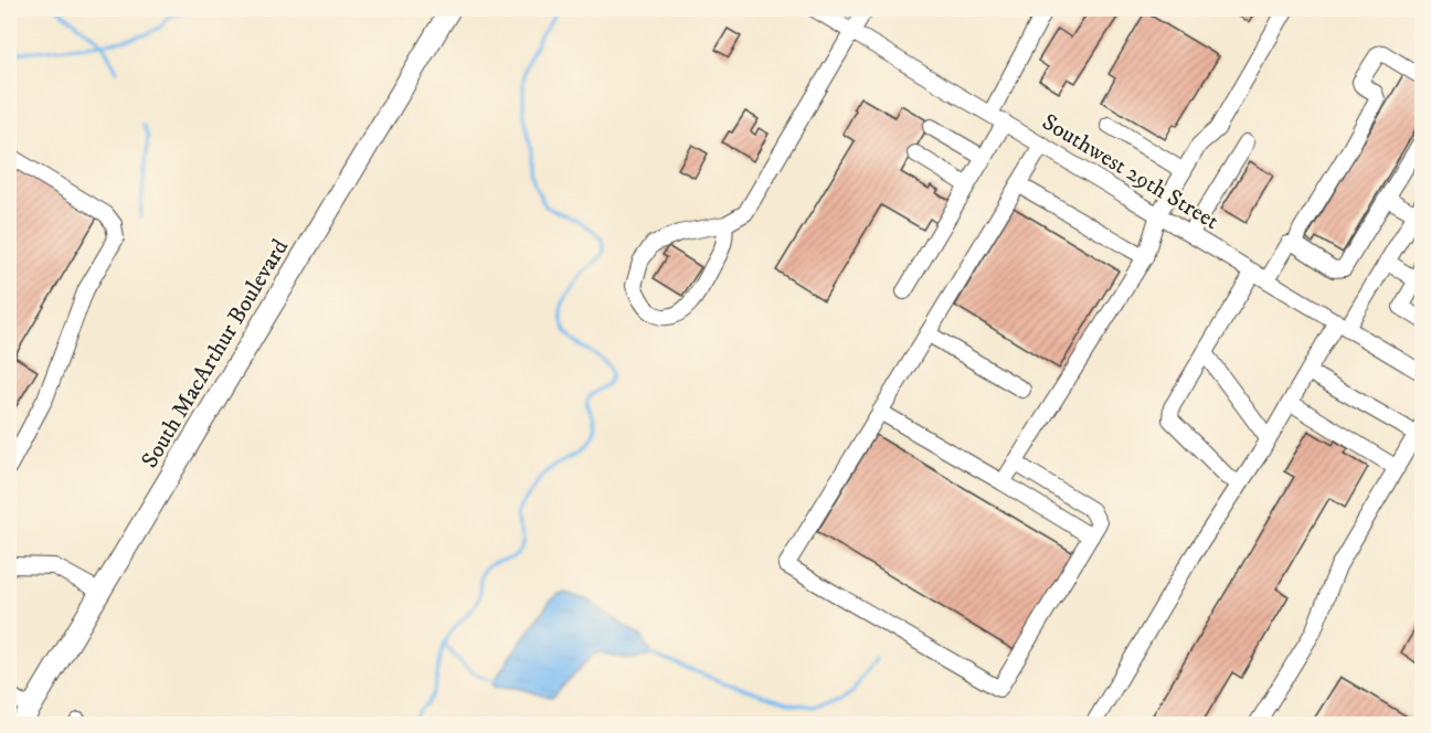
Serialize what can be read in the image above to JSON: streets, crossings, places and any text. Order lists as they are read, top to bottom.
{
  "streets": {
    "main road": ["South MacArthur Boulevard"],
    "street": ["Southwest 29th Street"]
  }
}
